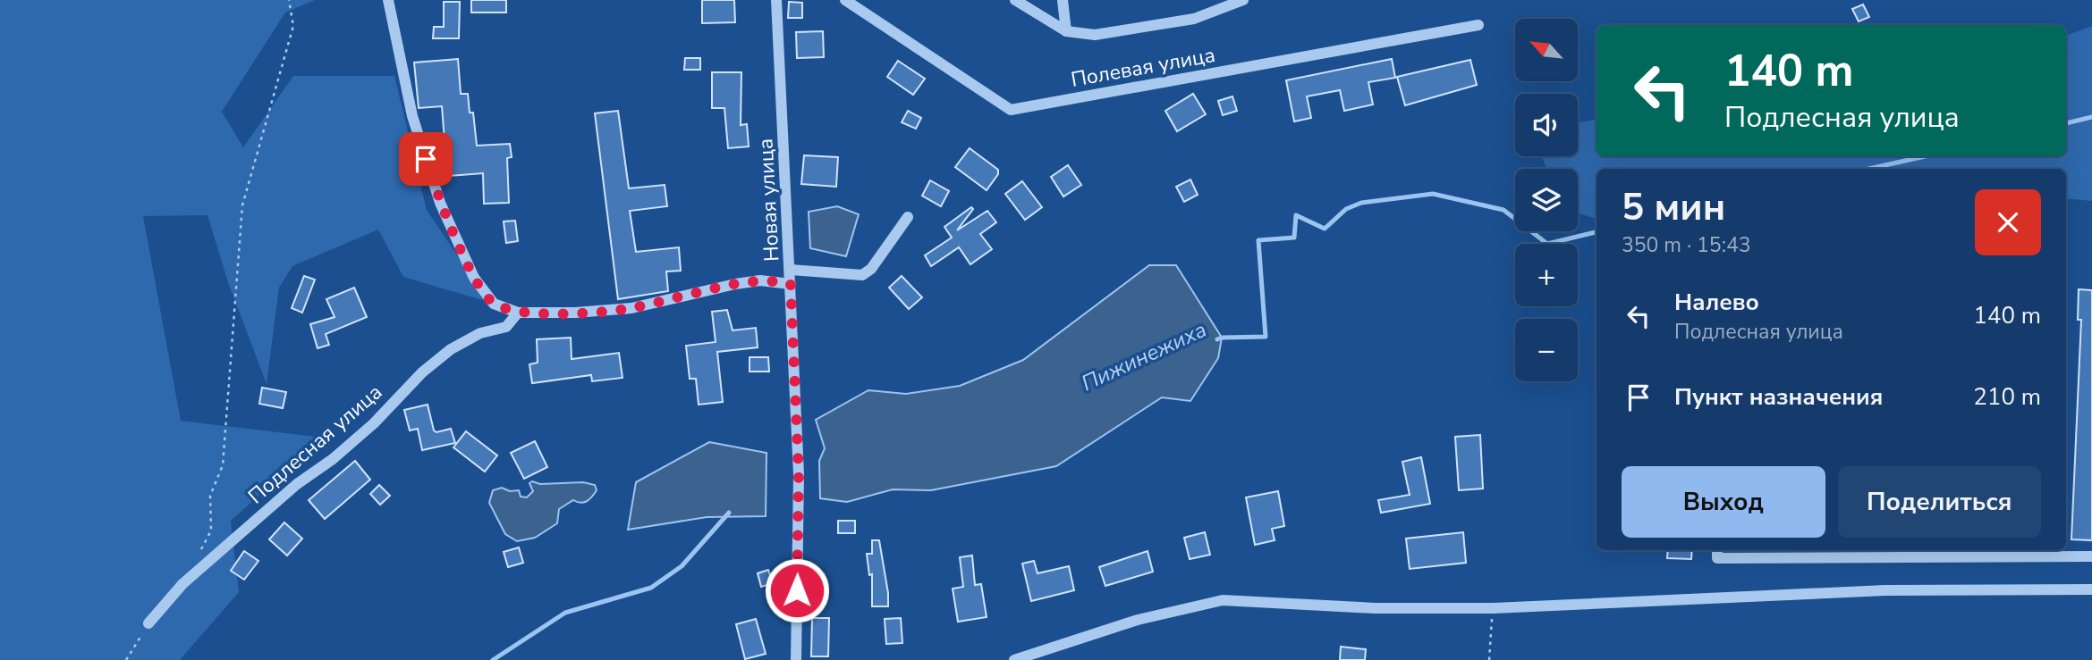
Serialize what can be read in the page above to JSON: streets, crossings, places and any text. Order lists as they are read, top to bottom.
{
  "streets": {
    "street": ["Полевая улица", "Новая улица", "Подлесная улица"]
  },
  "water": ["Пижинежиха"],
  "north": "top left",
  "page": {
    "map_buttons": ["+", "−"],
    "turn": ["140 m", "Подлесная улица"],
    "heading": ["5 мин", "350 m · 15:43"],
    "list": [
      {
        "name": "Налево",
        "note": "Подлесная улица",
        "value": "140 m"
      },
      {
        "name": "Пункт назначения",
        "value": "210 m"
      }
    ],
    "buttons": ["Выход", "Поделиться"]
  }
}
